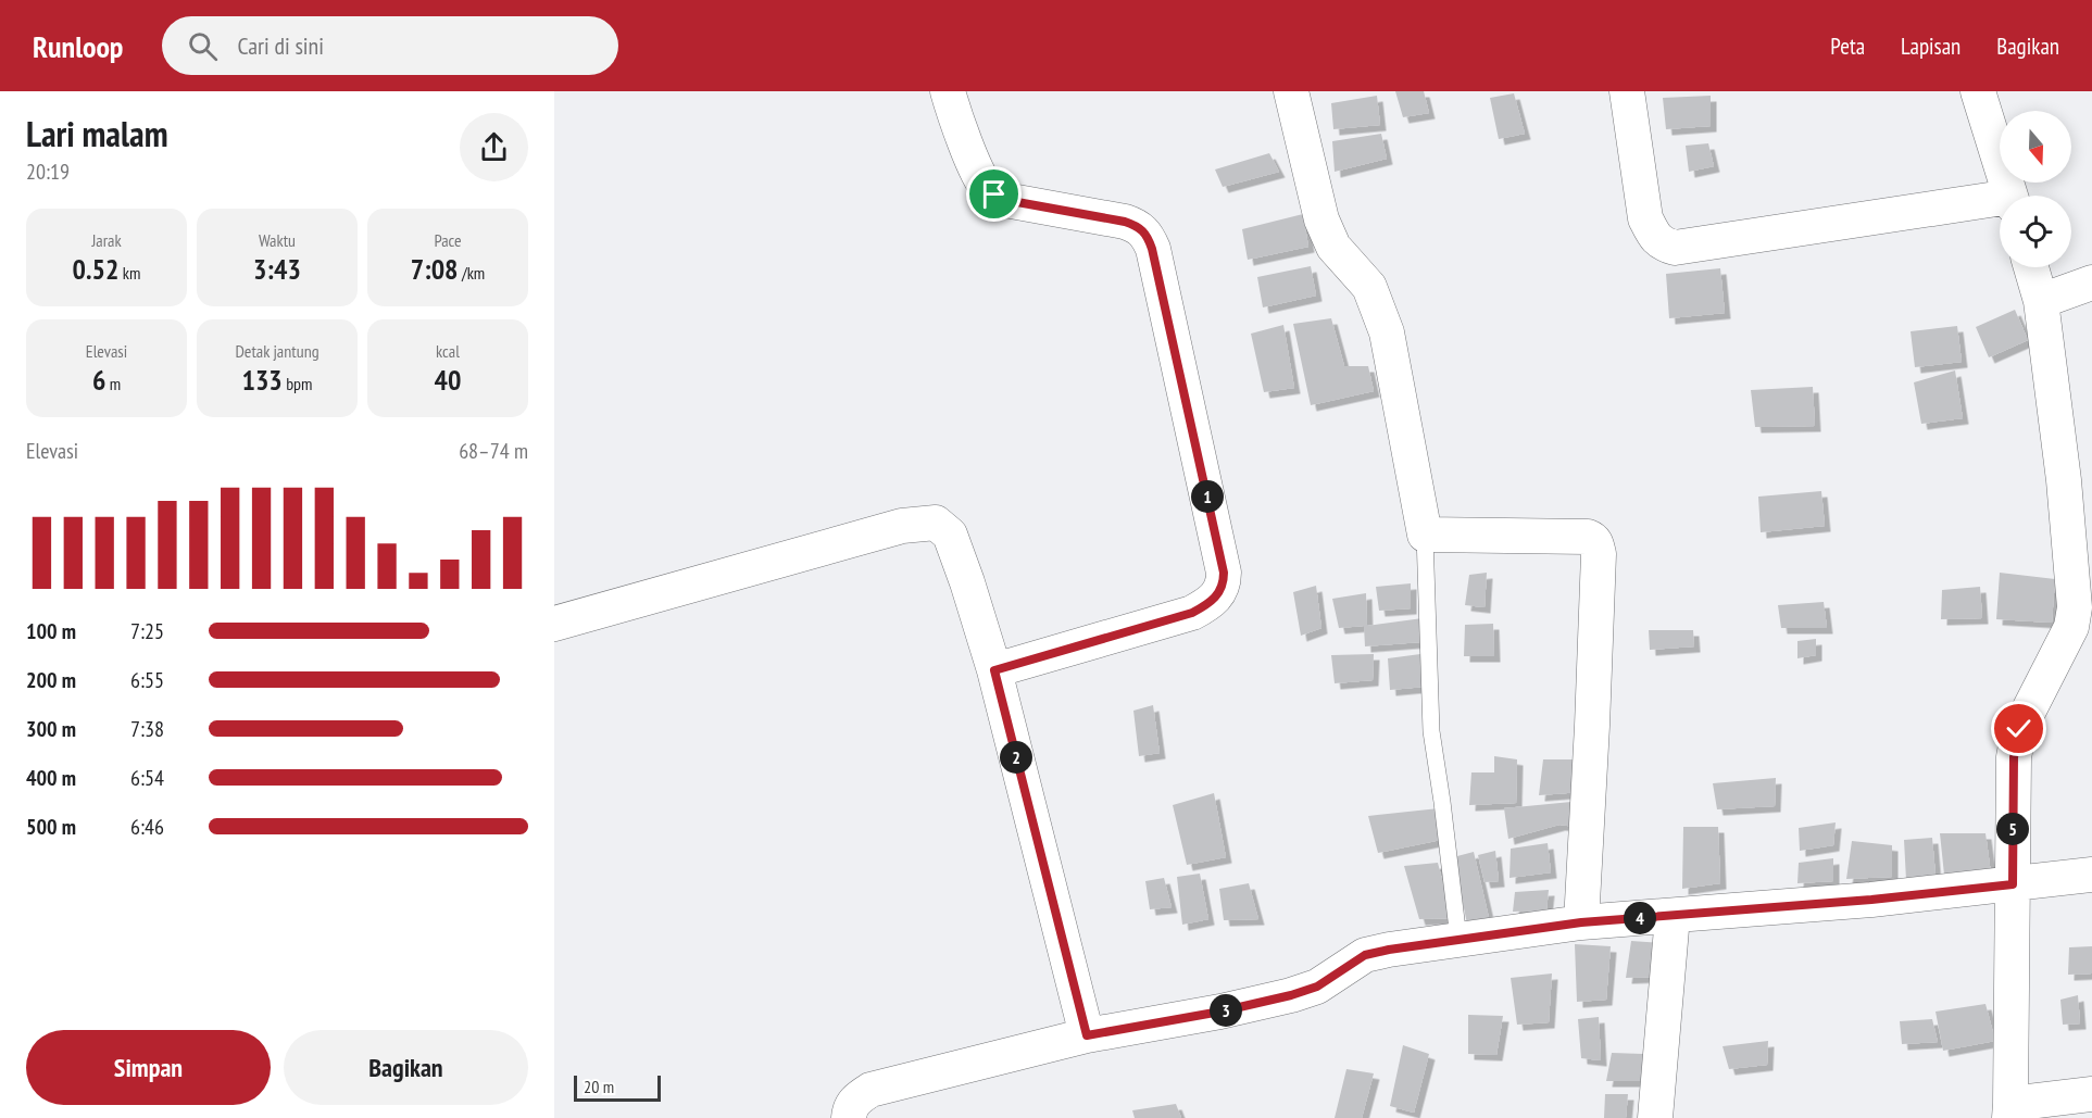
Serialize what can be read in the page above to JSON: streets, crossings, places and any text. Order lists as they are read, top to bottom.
{
  "scale_bar": "20 m",
  "north": "bottom",
  "page": {
    "header": "Runloop",
    "search": "Cari di sini",
    "nav": ["Peta", "Lapisan", "Bagikan"],
    "heading": ["Lari malam", "20:19"],
    "stats": [
      ["Jarak", "0.52 km"],
      ["Waktu", "3:43"],
      ["Pace", "7:08 /km"],
      ["Elevasi", "6 m"],
      ["Detak jantung", "133 bpm"],
      ["kcal", "40"]
    ],
    "chart": ["Elevasi", "68–74 m"],
    "pins": [
      "1",
      "2",
      "5",
      "4",
      "3"
    ],
    "list": [
      {
        "name": "100 m",
        "note": "7:25"
      },
      {
        "name": "200 m",
        "note": "6:55"
      },
      {
        "name": "300 m",
        "note": "7:38"
      },
      {
        "name": "400 m",
        "note": "6:54"
      },
      {
        "name": "500 m",
        "note": "6:46"
      }
    ],
    "buttons": ["Simpan", "Bagikan"],
    "scale": "20 m"
  }
}
